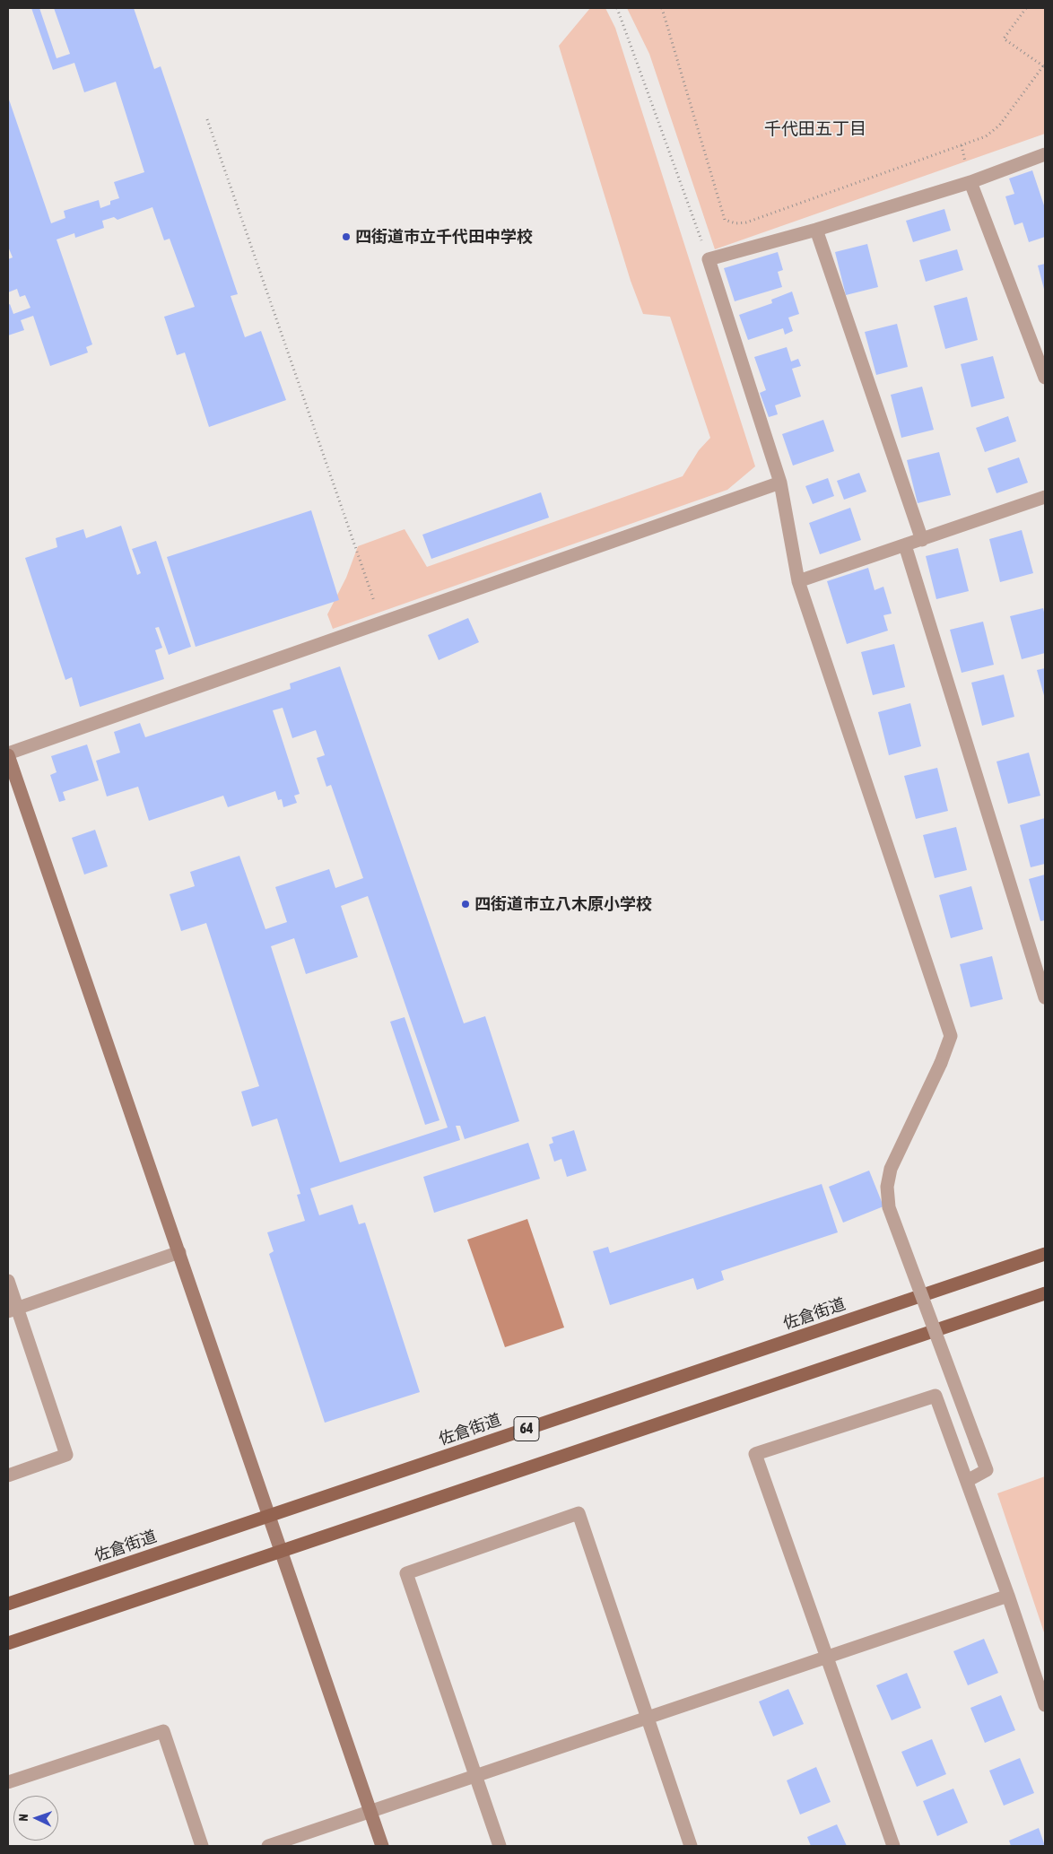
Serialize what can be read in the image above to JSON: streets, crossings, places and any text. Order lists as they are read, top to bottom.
{
  "streets": {
    "main road": ["佐倉街道", "64"]
  },
  "districts": ["千代田五丁目"],
  "places": ["四街道市立千代田中学校", "四街道市立八木原小学校"],
  "north": "left"
}
